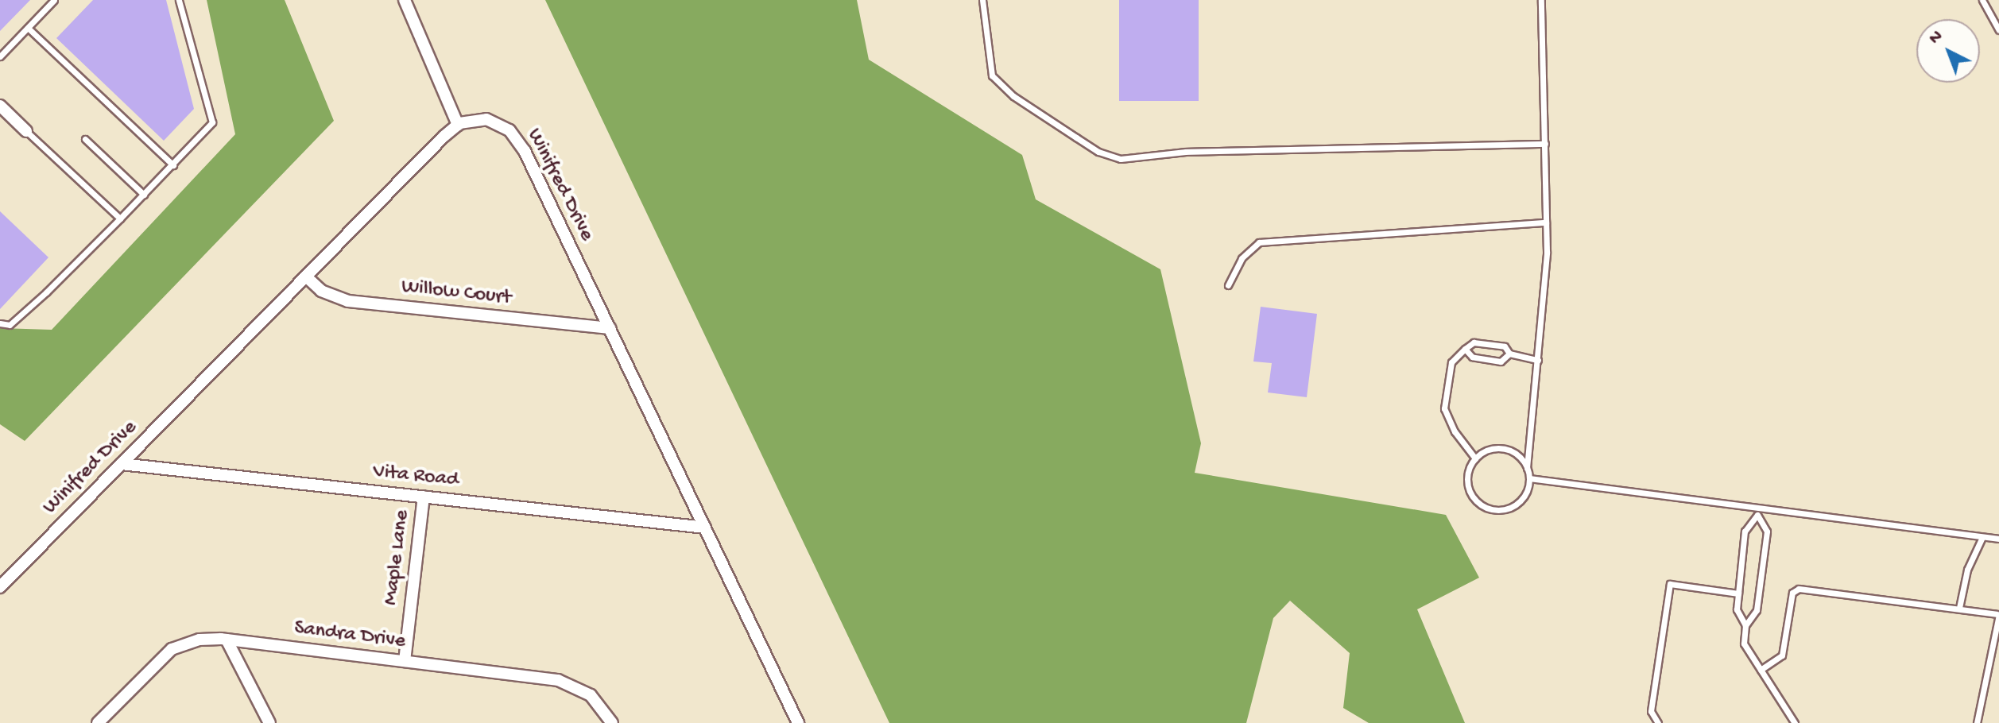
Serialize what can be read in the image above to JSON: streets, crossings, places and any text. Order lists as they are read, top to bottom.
{
  "streets": {
    "street": [
      "Winifred Drive",
      "Willow Court",
      "Vita Road",
      "Maple Lane",
      "Sandra Drive"
    ]
  },
  "crossings": [
    ["Winifred Drive", "Willow Court"],
    ["Winifred Drive", "Vita Road"],
    ["Vita Road", "Maple Lane"],
    ["Maple Lane", "Sandra Drive"]
  ],
  "north": "top left"
}
